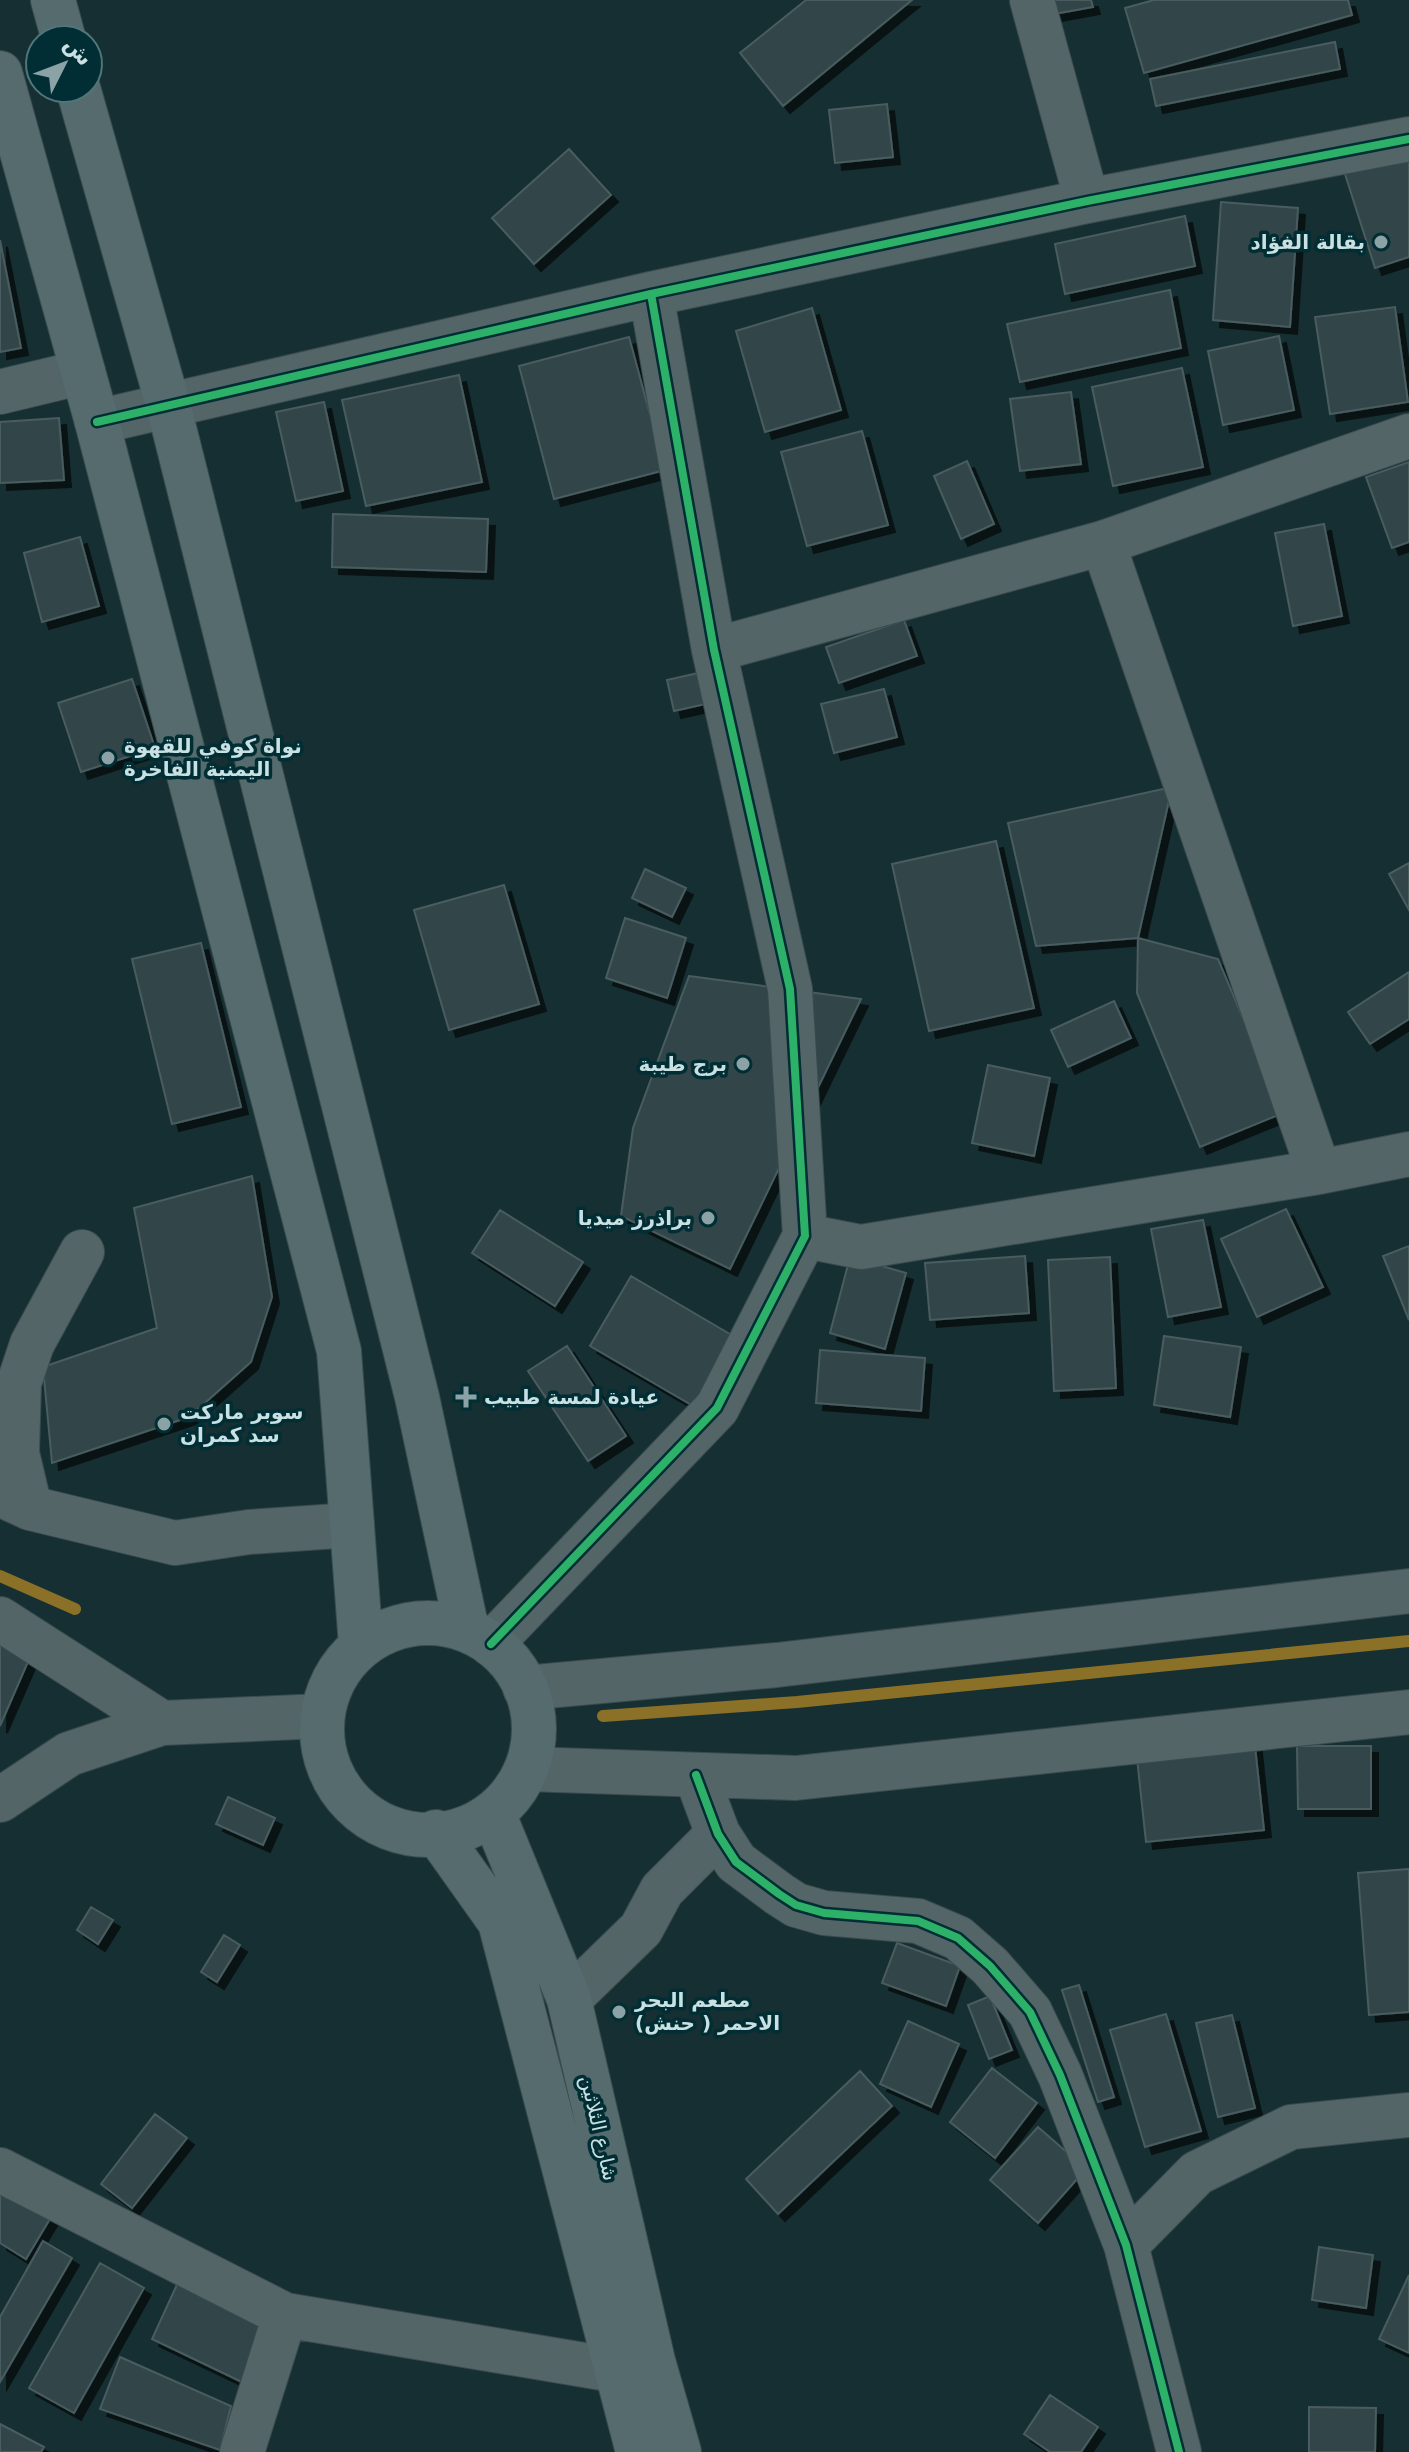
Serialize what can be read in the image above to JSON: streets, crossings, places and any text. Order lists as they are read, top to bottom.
{
  "streets": {
    "main road": ["شارع الثلاثين"]
  },
  "places": {
    "other": [
      "بقالة الفؤاد",
      "نواة كوفي للقهوة اليمنية الفاخرة",
      "برج طيبة",
      "براذرز ميديا",
      "سوبر ماركت سد كمران",
      "مطعم البحر الاحمر ( حنش)"
    ],
    "health": ["عيادة لمسة طبيب"]
  },
  "north": "top right"
}
